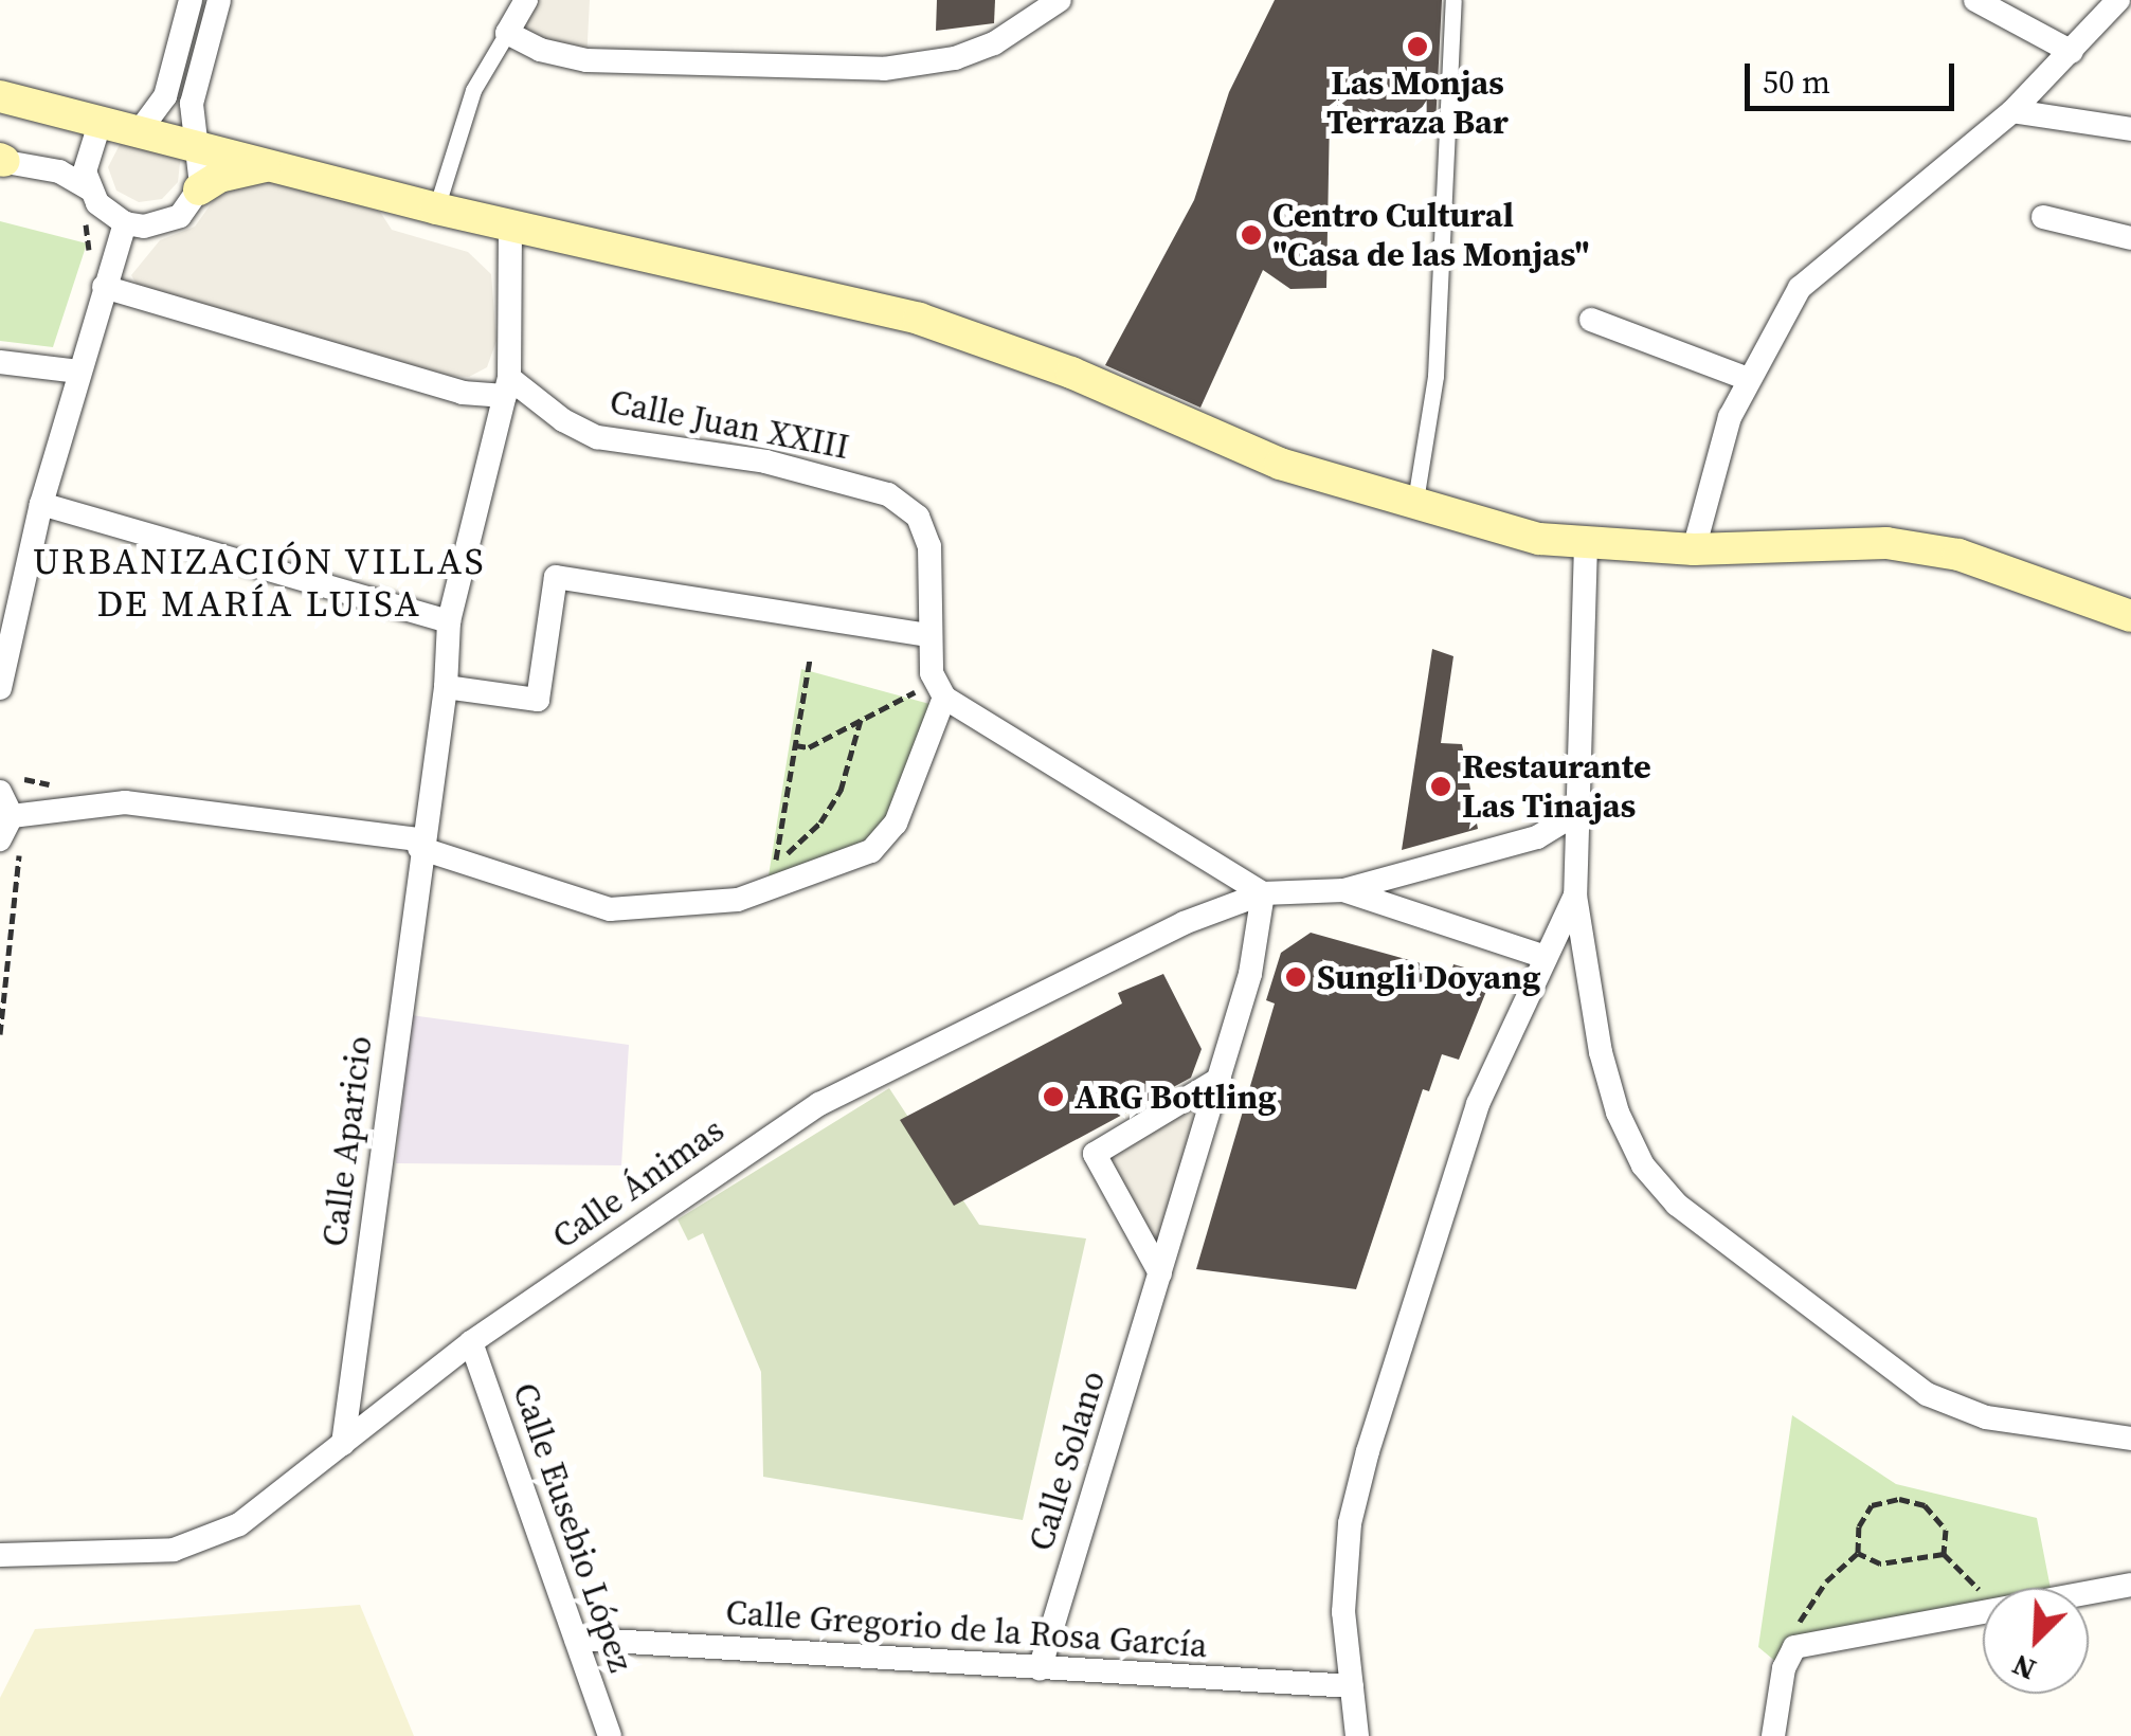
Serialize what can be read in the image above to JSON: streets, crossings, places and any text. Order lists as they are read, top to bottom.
{
  "streets": {
    "street": [
      "Calle Juan XXIII",
      "Calle Aparicio",
      "Calle Ánimas",
      "Calle Solano",
      "Calle Eusebio López",
      "Calle Gregorio de la Rosa García"
    ]
  },
  "crossings": [
    ["Calle Juan XXIII", "Calle Aparicio"],
    ["Calle Aparicio", "Calle Ánimas"],
    ["Calle Ánimas", "Calle Solano"],
    ["Calle Ánimas", "Calle Eusebio López"],
    ["Calle Solano", "Calle Gregorio de la Rosa García"],
    ["Calle Eusebio López", "Calle Gregorio de la Rosa García"]
  ],
  "districts": ["URBANIZACIÓN VILLAS DE MARÍA LUISA"],
  "places": [
    "Las Monjas Terraza Bar",
    "Centro Cultural \"Casa de las Monjas\"",
    "Restaurante Las Tinajas",
    "Sungli Doyang",
    "ARG Bottling"
  ],
  "scale_bar": "50 m",
  "north": "bottom left"
}
